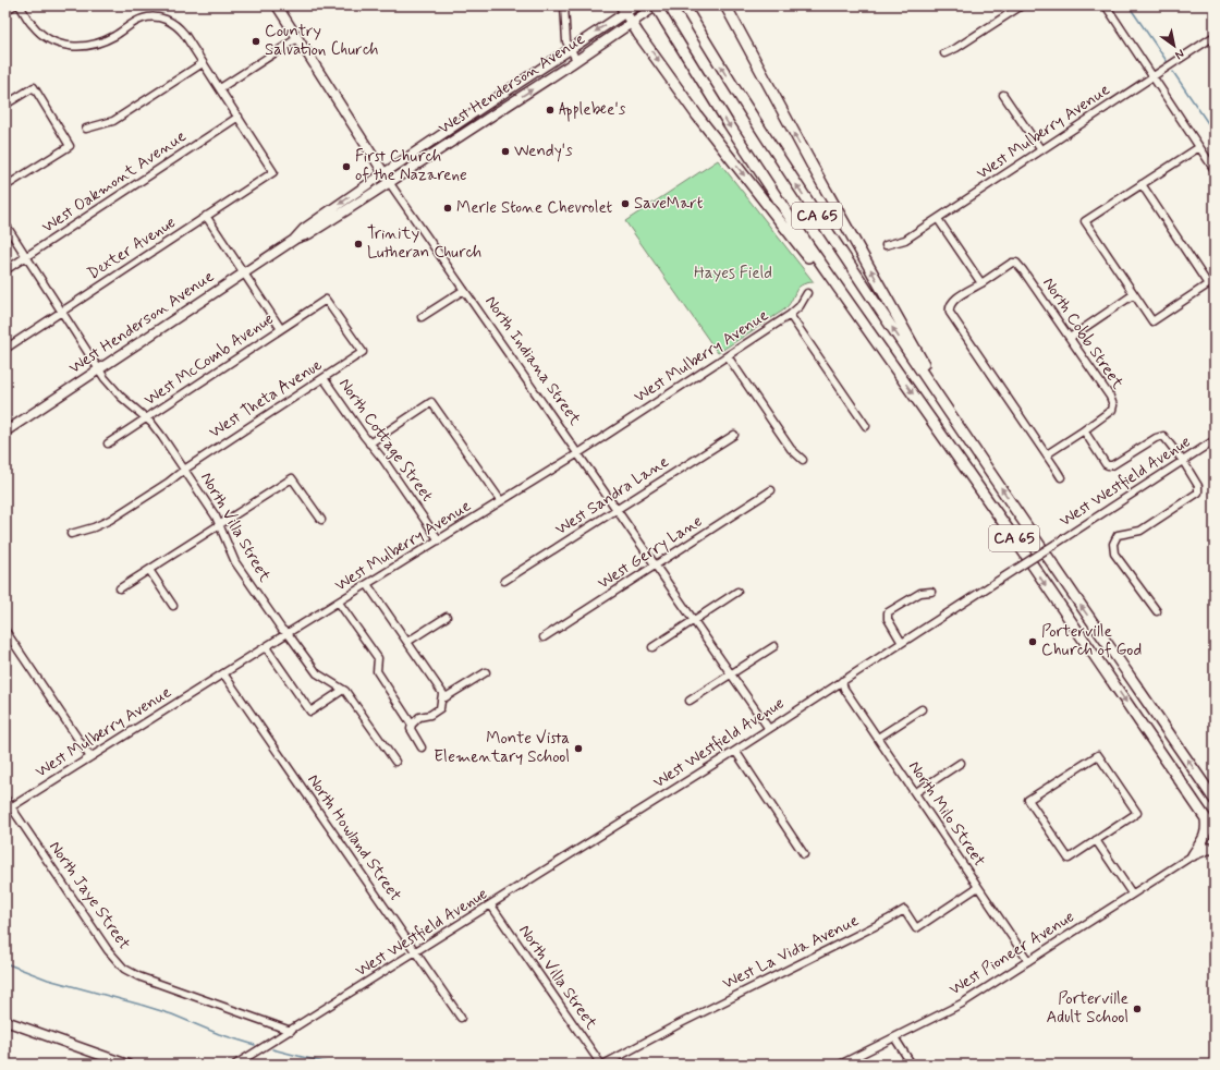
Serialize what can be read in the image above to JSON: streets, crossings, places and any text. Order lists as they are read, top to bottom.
{
  "streets": {
    "highway": ["CA 65"],
    "main road": ["West Henderson Avenue", "North Indiana Street"],
    "street": [
      "West Mulberry Avenue",
      "West Oakmont Avenue",
      "Dexter Avenue",
      "North Cobb Street",
      "West McComb Avenue",
      "West Theta Avenue",
      "North Cottage Street",
      "West Westfield Avenue",
      "West Sandra Lane",
      "North Villa Street",
      "West Gerry Lane",
      "North Milo Street",
      "North Howland Street",
      "North Jaye Street",
      "West La Vida Avenue",
      "West Pioneer Avenue"
    ]
  },
  "crossings": [
    ["West Henderson Avenue", "CA 65"],
    ["West Henderson Avenue", "North Indiana Street"],
    ["West Henderson Avenue", "North Villa Street"],
    ["West Mulberry Avenue", "North Indiana Street"],
    ["West Mulberry Avenue", "North Cottage Street"],
    ["West Mulberry Avenue", "North Villa Street"],
    ["West Mulberry Avenue", "North Howland Street"],
    ["West Mulberry Avenue", "North Jaye Street"],
    ["West Oakmont Avenue", "Dexter Avenue"],
    ["West Oakmont Avenue", "North Villa Street"],
    ["Dexter Avenue", "North Villa Street"],
    ["West McComb Avenue", "West Theta Avenue"],
    ["West McComb Avenue", "North Villa Street"],
    ["North Indiana Street", "West Westfield Avenue"],
    ["North Indiana Street", "West Sandra Lane"],
    ["North Indiana Street", "West Gerry Lane"],
    ["West Theta Avenue", "North Cottage Street"],
    ["West Theta Avenue", "North Villa Street"],
    ["West Westfield Avenue", "North Villa Street"],
    ["West Westfield Avenue", "North Milo Street"],
    ["West Westfield Avenue", "North Howland Street"],
    ["West Westfield Avenue", "North Jaye Street"],
    ["North Villa Street", "West La Vida Avenue"],
    ["North Milo Street", "West La Vida Avenue"],
    ["North Milo Street", "West Pioneer Avenue"]
  ],
  "parks": ["Hayes Field"],
  "places": [
    "Country Salvation Church",
    "Applebee's",
    "Wendy's",
    "First Church of the Nazarene",
    "SaveMart",
    "Merle Stone Chevrolet",
    "Trinity Lutheran Church",
    "Porterville Church of God",
    "Monte Vista Elementary School",
    "Porterville Adult School"
  ],
  "north": "bottom right"
}
